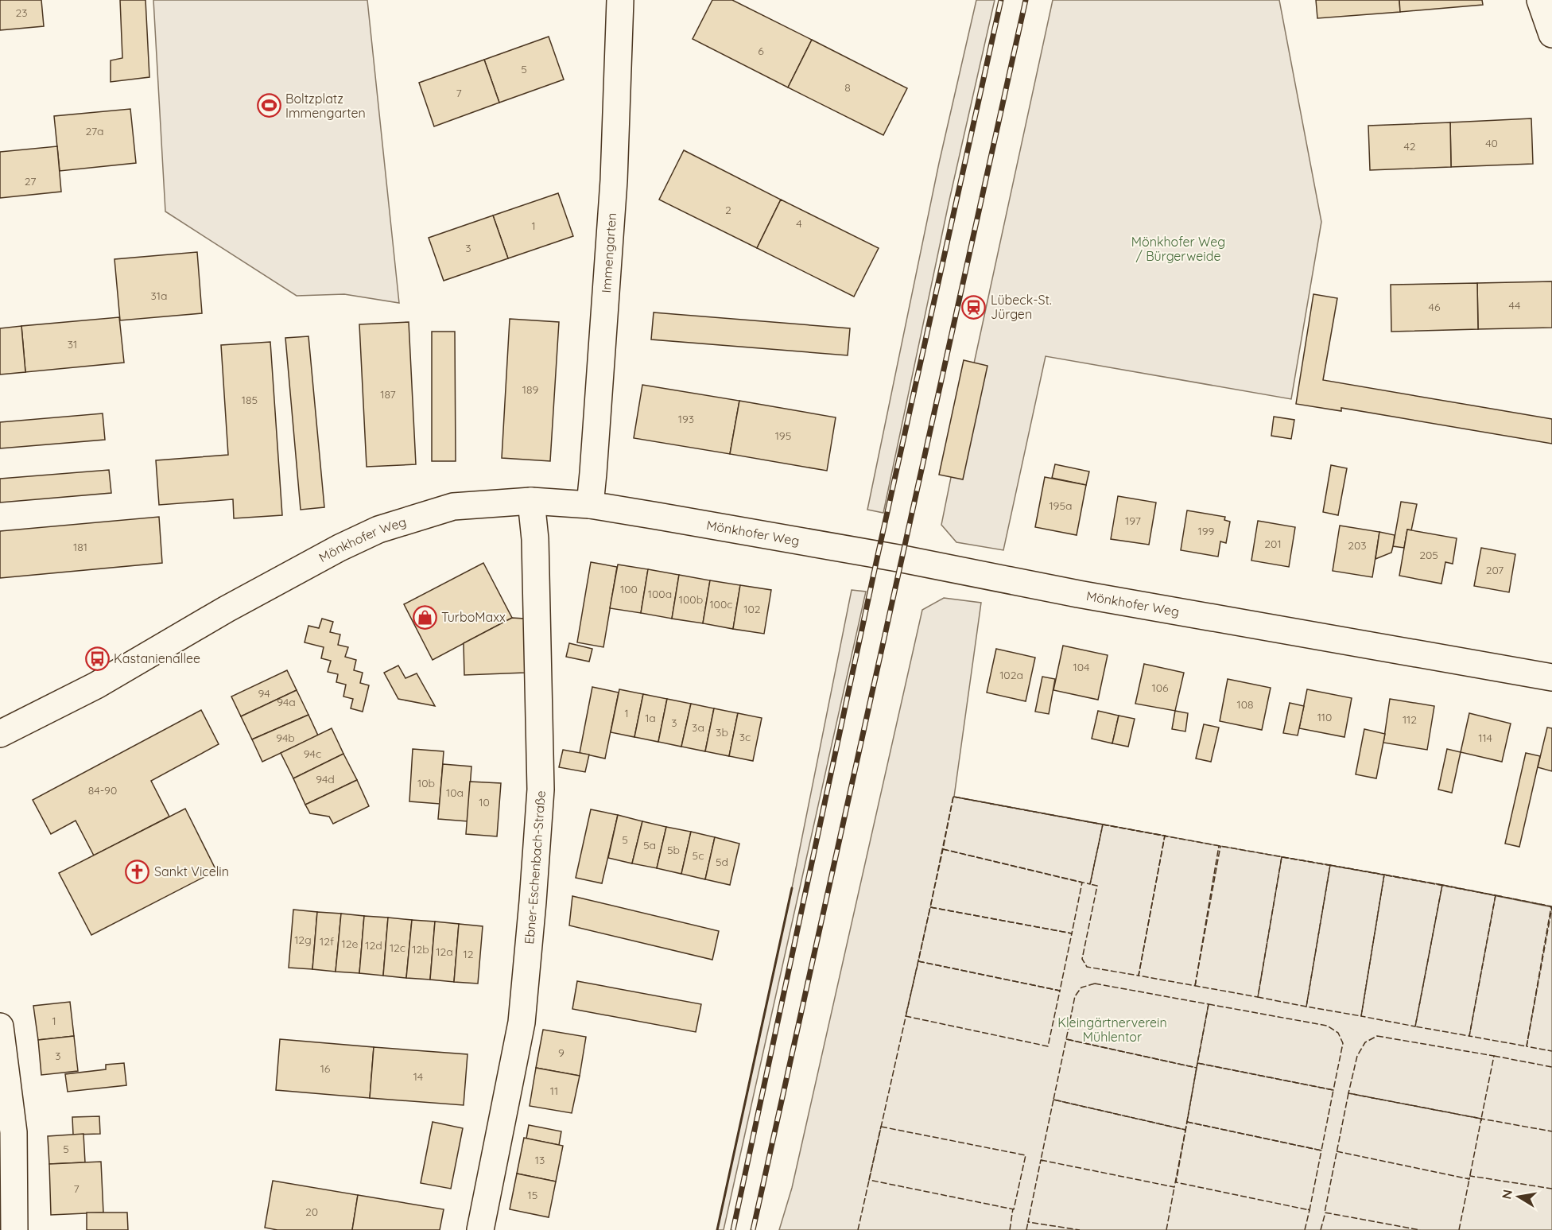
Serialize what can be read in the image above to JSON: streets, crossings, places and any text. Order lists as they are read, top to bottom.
{
  "streets": {
    "street": ["Immengarten", "Mönkhofer Weg", "Ebner-Eschenbach-Straße"]
  },
  "crossings": [
    ["Immengarten", "Mönkhofer Weg"],
    ["Mönkhofer Weg", "Ebner-Eschenbach-Straße"]
  ],
  "parks": ["Mönkhofer Weg / Bürgerweide", "Kleingärtnerverein Mühlentor"],
  "places": {
    "sports": ["Boltzplatz Immengarten"],
    "station": ["Lübeck-St. Jürgen"],
    "shop": ["TurboMaxx"],
    "bus stop": ["Kastanienallee"],
    "church": ["Sankt Vicelin"]
  },
  "house_numbers": [
    "23",
    "6",
    "5",
    "8",
    "7",
    "27a",
    "40",
    "42",
    "27",
    "2",
    "4",
    "1",
    "3",
    "31a",
    "44",
    "46",
    "31",
    "189",
    "187",
    "185",
    "193",
    "195",
    "195a",
    "197",
    "199",
    "201",
    "203",
    "181",
    "205",
    "207",
    "100",
    "100a",
    "100b",
    "100c",
    "102",
    "104",
    "102a",
    "106",
    "94",
    "94a",
    "108",
    "1",
    "110",
    "1a",
    "112",
    "3",
    "3a",
    "3b",
    "3c",
    "94b",
    "114",
    "94c",
    "94d",
    "10b",
    "84-90",
    "10a",
    "10",
    "5",
    "5a",
    "5b",
    "5c",
    "5d",
    "12g",
    "12f",
    "12e",
    "12d",
    "12c",
    "12b",
    "12a",
    "12",
    "1",
    "9",
    "3",
    "16",
    "14",
    "11",
    "5",
    "13",
    "7",
    "15",
    "20"
  ],
  "north": "left"
}
